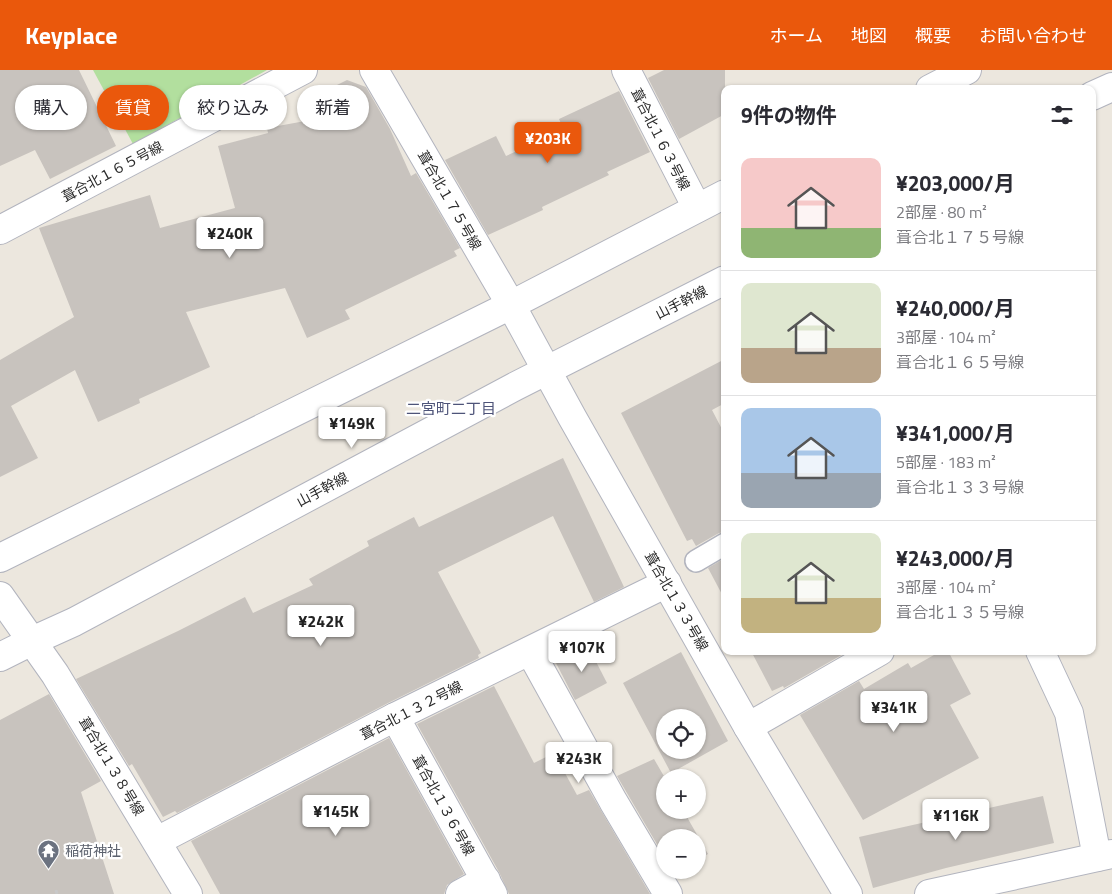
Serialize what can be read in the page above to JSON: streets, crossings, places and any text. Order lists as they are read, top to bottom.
{
  "streets": {
    "street": [
      "葺合北１６３号線",
      "葺合北１６５号線",
      "葺合北１７５号線",
      "山手幹線",
      "葺合北１３３号線",
      "葺合北１３２号線",
      "葺合北１３８号線",
      "葺合北１３６号線"
    ]
  },
  "crossings": [
    ["葺合北１７５号線", "葺合北１３３号線"],
    ["山手幹線", "葺合北１３３号線"],
    ["山手幹線", "葺合北１３８号線"],
    ["葺合北１３３号線", "葺合北１３２号線"],
    ["葺合北１３２号線", "葺合北１３８号線"],
    ["葺合北１３２号線", "葺合北１３６号線"]
  ],
  "districts": ["二宮町二丁目"],
  "places": {
    "temple": ["稲荷神社"]
  },
  "page": {
    "header": "Keyplace",
    "nav": [
      "ホーム",
      "地図",
      "概要",
      "お問い合わせ"
    ],
    "chip": [
      "購入",
      "賃貸",
      "絞り込み",
      "新着"
    ],
    "heading": "9件の物件",
    "price": [
      "¥203K",
      "¥240K",
      "¥149K",
      "¥242K",
      "¥107K",
      "¥341K",
      "¥243K",
      "¥145K",
      "¥116K"
    ],
    "list": [
      {
        "name": "¥203,000/月",
        "note": "2部屋 · 80 m² · 葺合北１７５号線"
      },
      {
        "name": "¥240,000/月",
        "note": "3部屋 · 104 m² · 葺合北１６５号線"
      },
      {
        "name": "¥341,000/月",
        "note": "5部屋 · 183 m² · 葺合北１３３号線"
      },
      {
        "name": "¥243,000/月",
        "note": "3部屋 · 104 m² · 葺合北１３５号線"
      }
    ],
    "map_buttons": ["+", "−"]
  }
}
